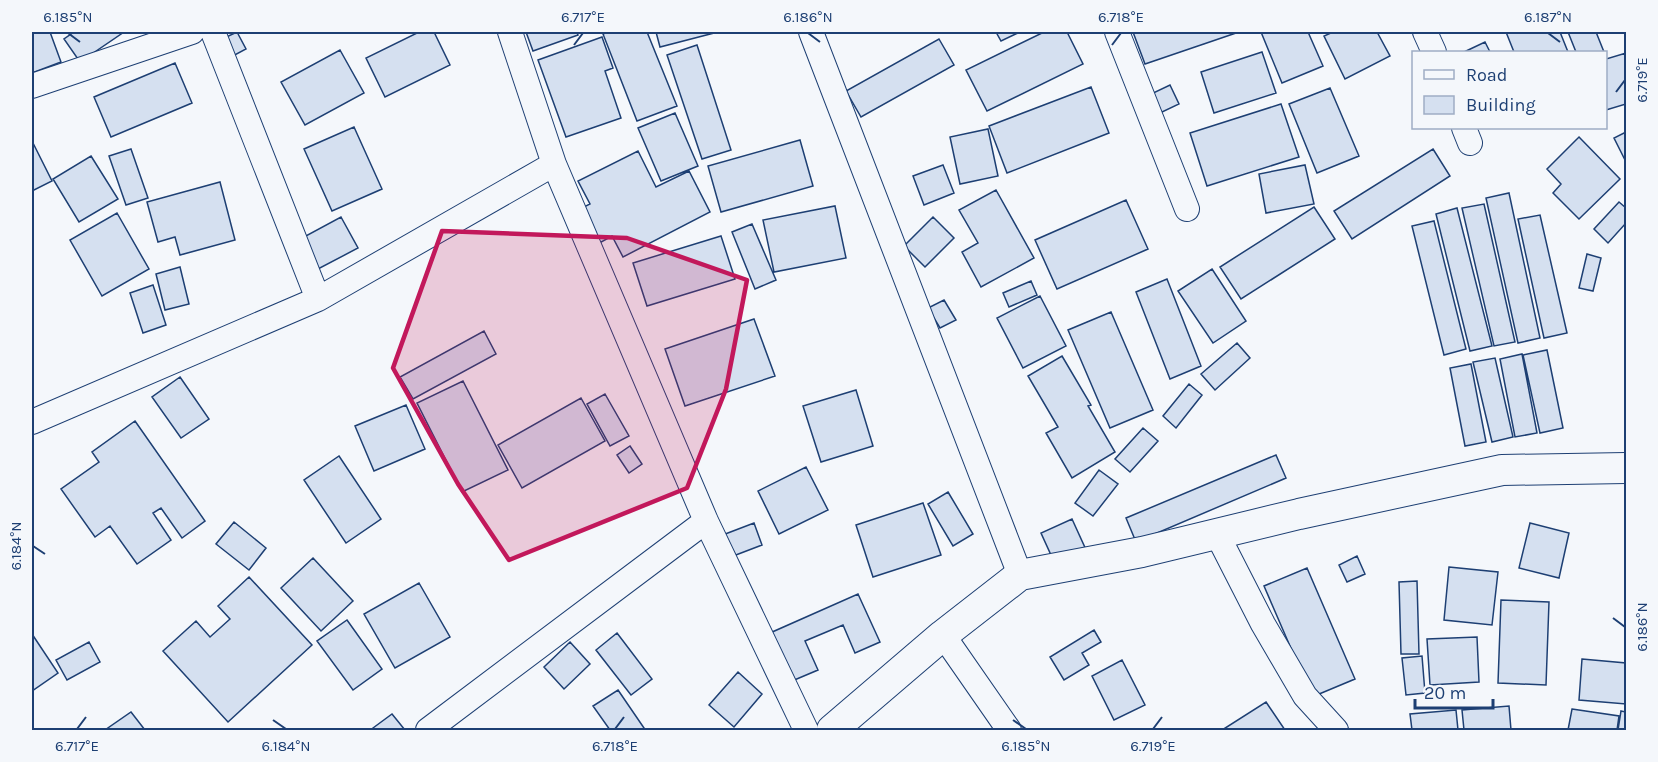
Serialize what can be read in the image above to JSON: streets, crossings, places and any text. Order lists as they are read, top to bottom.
{
  "legend": ["Road", "Building"],
  "scale_bar": "20 m",
  "coordinates": [
    "6.185°N",
    "6.717°E",
    "6.186°N",
    "6.718°E",
    "6.187°N",
    "6.719°E",
    "6.184°N"
  ]
}
